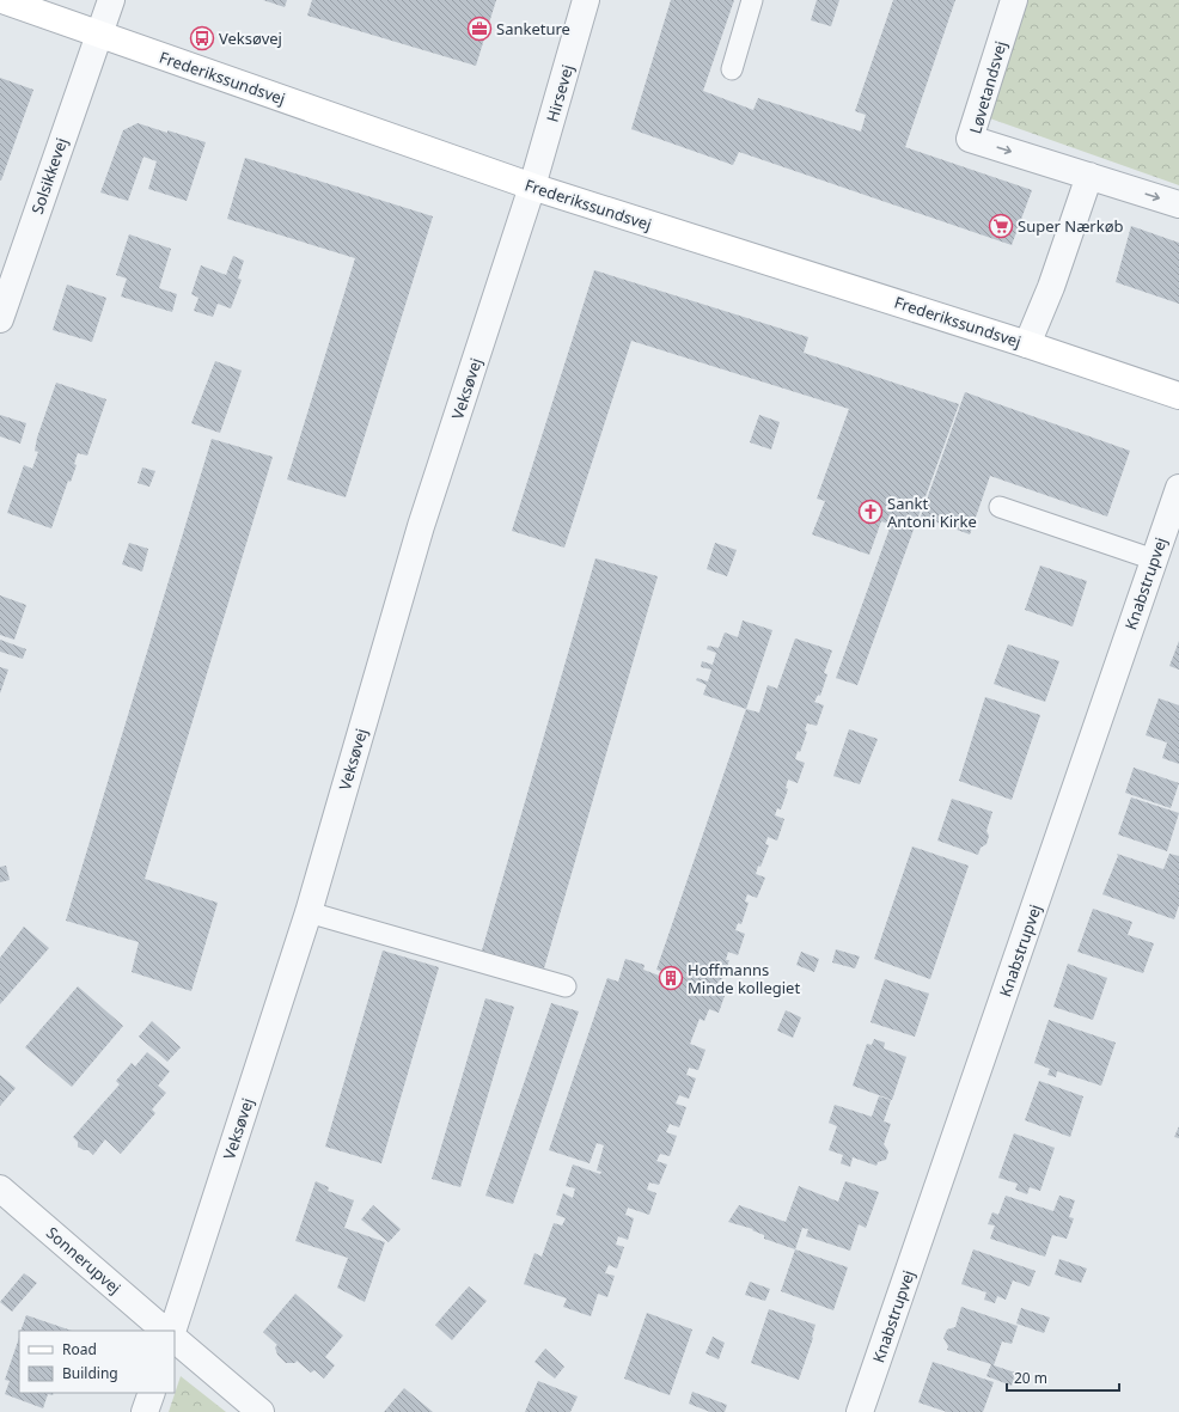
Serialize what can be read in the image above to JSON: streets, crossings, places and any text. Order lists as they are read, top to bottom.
{
  "streets": {
    "main road": ["Frederikssundsvej"],
    "street": [
      "Løvetandsvej",
      "Hirsevej",
      "Solsikkevej",
      "Veksøvej",
      "Knabstrupvej",
      "Sonnerupvej"
    ]
  },
  "crossings": [
    ["Frederikssundsvej", "Hirsevej"],
    ["Frederikssundsvej", "Solsikkevej"],
    ["Frederikssundsvej", "Veksøvej"],
    ["Hirsevej", "Veksøvej"]
  ],
  "places": {
    "office": ["Sanketure"],
    "bus stop": ["Veksøvej"],
    "supermarket": ["Super Nærkøb"],
    "church": ["Sankt Antoni Kirke"],
    "building": ["Hoffmanns Minde kollegiet"]
  },
  "legend": ["Road", "Building"],
  "scale_bar": "20 m"
}
